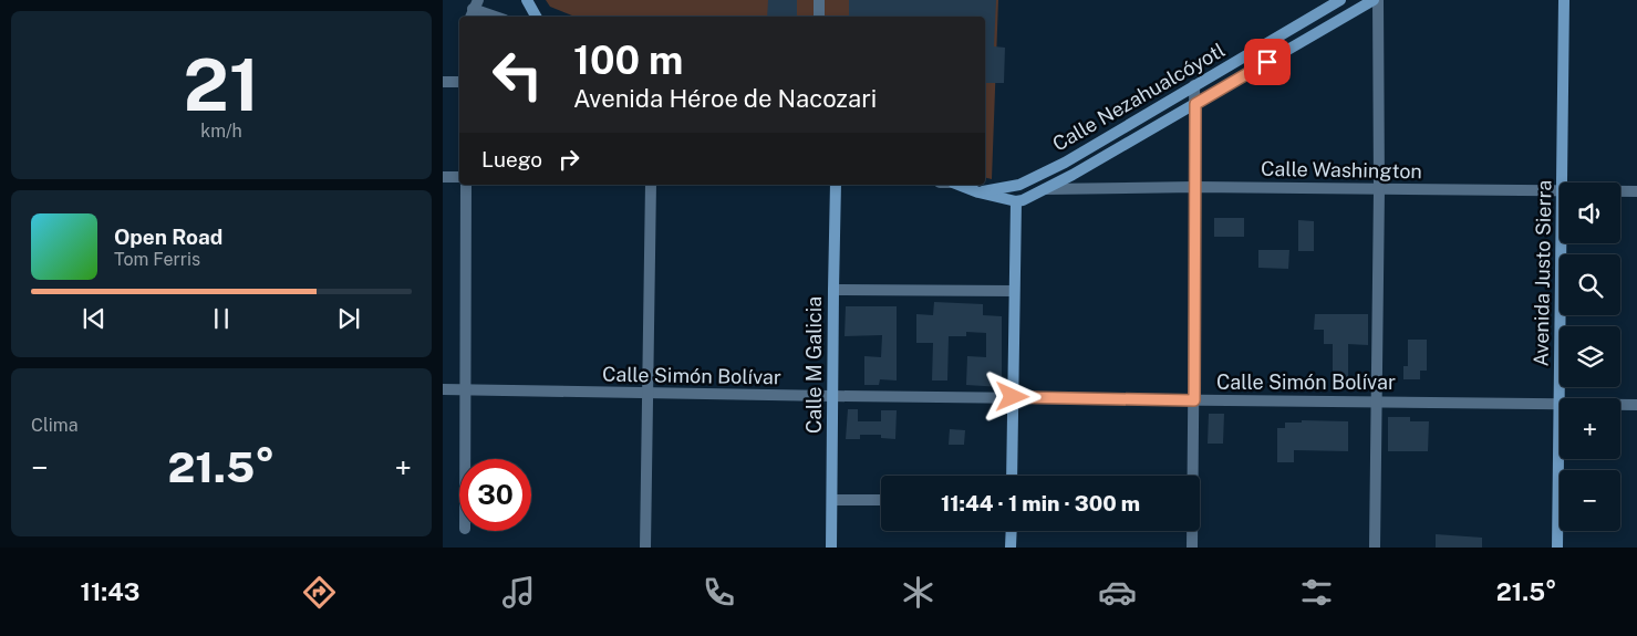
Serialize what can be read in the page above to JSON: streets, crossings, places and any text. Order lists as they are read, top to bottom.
{
  "streets": {
    "street": [
      "Calle Nezahualcóyotl",
      "Calle Washington",
      "Avenida Justo Sierra",
      "Calle M Galicia",
      "Calle Simón Bolívar"
    ]
  },
  "crossings": [
    ["Calle Nezahualcóyotl", "Calle Washington"],
    ["Avenida Justo Sierra", "Calle Simón Bolívar"],
    ["Calle M Galicia", "Calle Simón Bolívar"]
  ],
  "page": {
    "tile": [
      ["21", "km/h"],
      "Clima"
    ],
    "turn": ["100 m", "Avenida Héroe de Nacozari"],
    "then": "Luego",
    "map_buttons": ["+", "−"],
    "song": ["Open Road", "Tom Ferris"],
    "heat": ["−", "21.5°", "+"],
    "limit": "30",
    "trip": "11:44 · 1 min · 300 m",
    "tabs": ["11:43", "21.5°"]
  }
}
